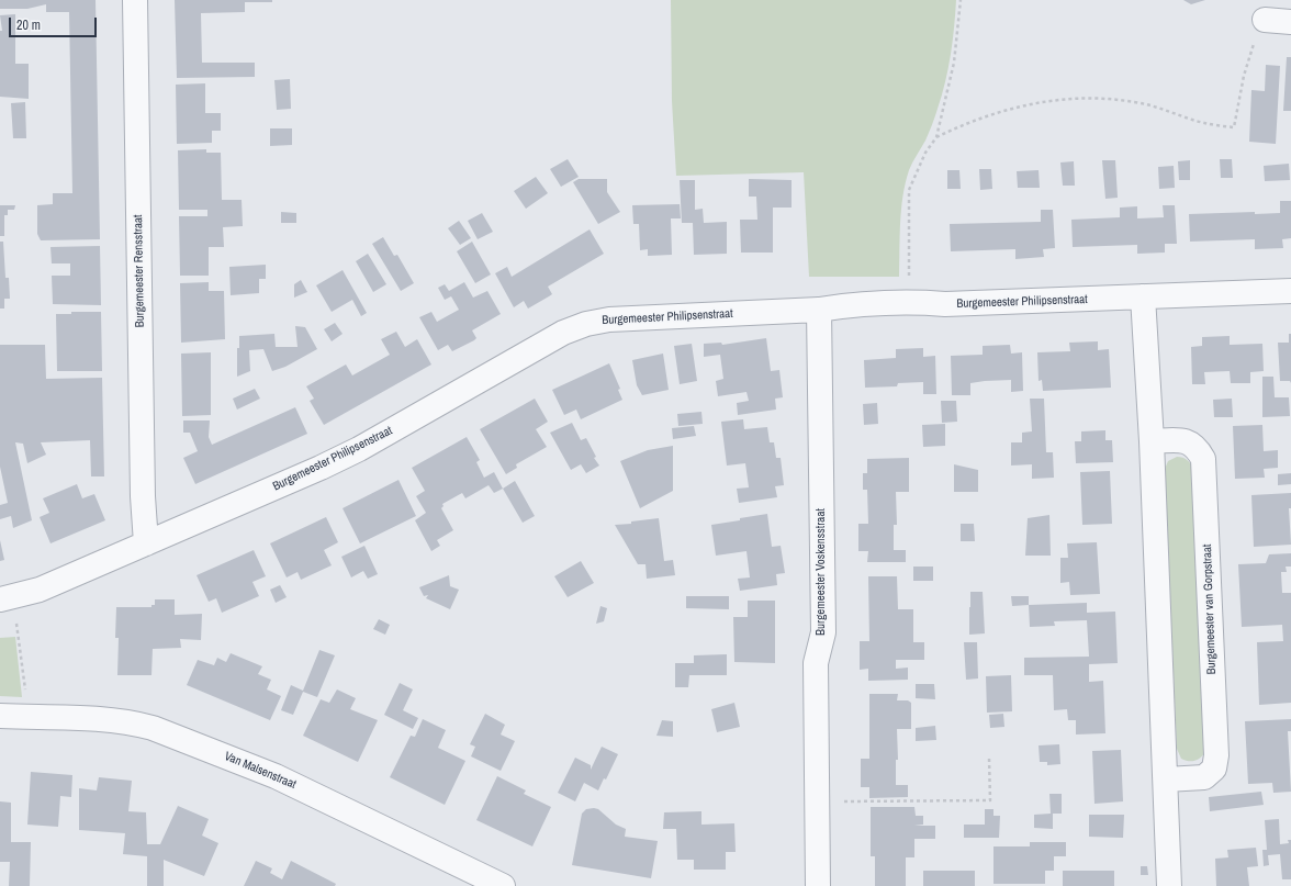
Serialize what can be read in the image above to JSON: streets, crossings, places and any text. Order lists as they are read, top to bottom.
{
  "streets": {
    "street": [
      "Burgemeester Rensstraat",
      "Burgemeester Philipsenstraat",
      "Burgemeester Voskensstraat",
      "Burgemeester van Gorpstraat",
      "Van Malsenstraat"
    ]
  },
  "crossings": [
    ["Burgemeester Rensstraat", "Burgemeester Philipsenstraat"],
    ["Burgemeester Philipsenstraat", "Burgemeester Voskensstraat"]
  ],
  "scale_bar": "20 m"
}
